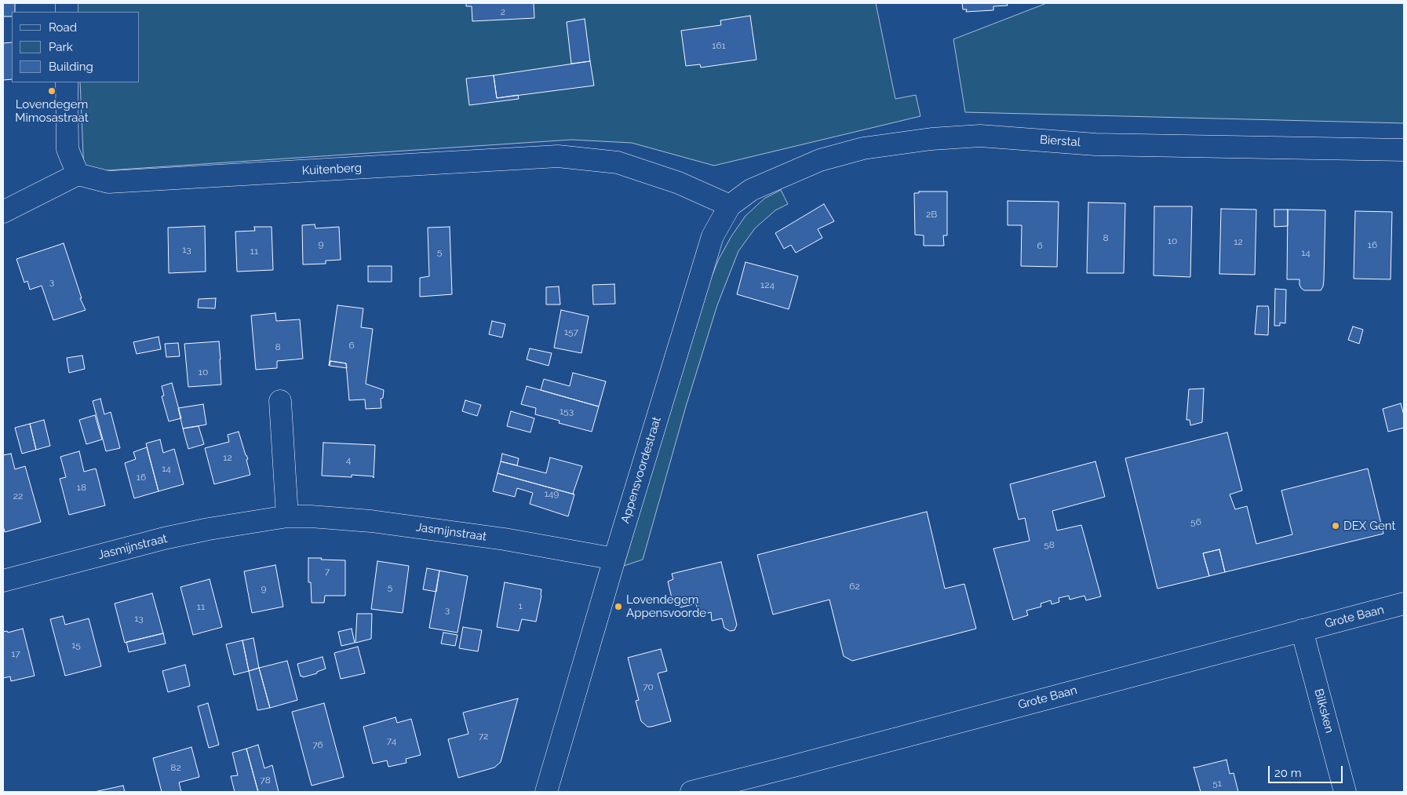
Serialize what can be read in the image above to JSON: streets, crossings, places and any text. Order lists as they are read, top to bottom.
{
  "streets": {
    "street": [
      "Bierstal",
      "Kuitenberg",
      "Appensvoordestraat",
      "Jasmijnstraat",
      "Grote Baan",
      "Bilksken"
    ]
  },
  "crossings": [
    ["Bierstal", "Kuitenberg"],
    ["Bierstal", "Appensvoordestraat"],
    ["Kuitenberg", "Appensvoordestraat"],
    ["Appensvoordestraat", "Jasmijnstraat"],
    ["Grote Baan", "Bilksken"]
  ],
  "places": ["Lovendegem Mimosastraat", "DEX Gent", "Lovendegem Appensvoorde"],
  "house_numbers": [
    "2",
    "161",
    "2B",
    "8",
    "10",
    "12",
    "9",
    "16",
    "6",
    "13",
    "11",
    "5",
    "14",
    "3",
    "124",
    "157",
    "6",
    "8",
    "10",
    "153",
    "12",
    "4",
    "14",
    "16",
    "18",
    "149",
    "22",
    "56",
    "58",
    "7",
    "62",
    "5",
    "9",
    "1",
    "11",
    "3",
    "13",
    "15",
    "17",
    "70",
    "72",
    "74",
    "76",
    "82",
    "78",
    "51"
  ],
  "legend": ["Road", "Park", "Building"],
  "scale_bar": "20 m"
}
